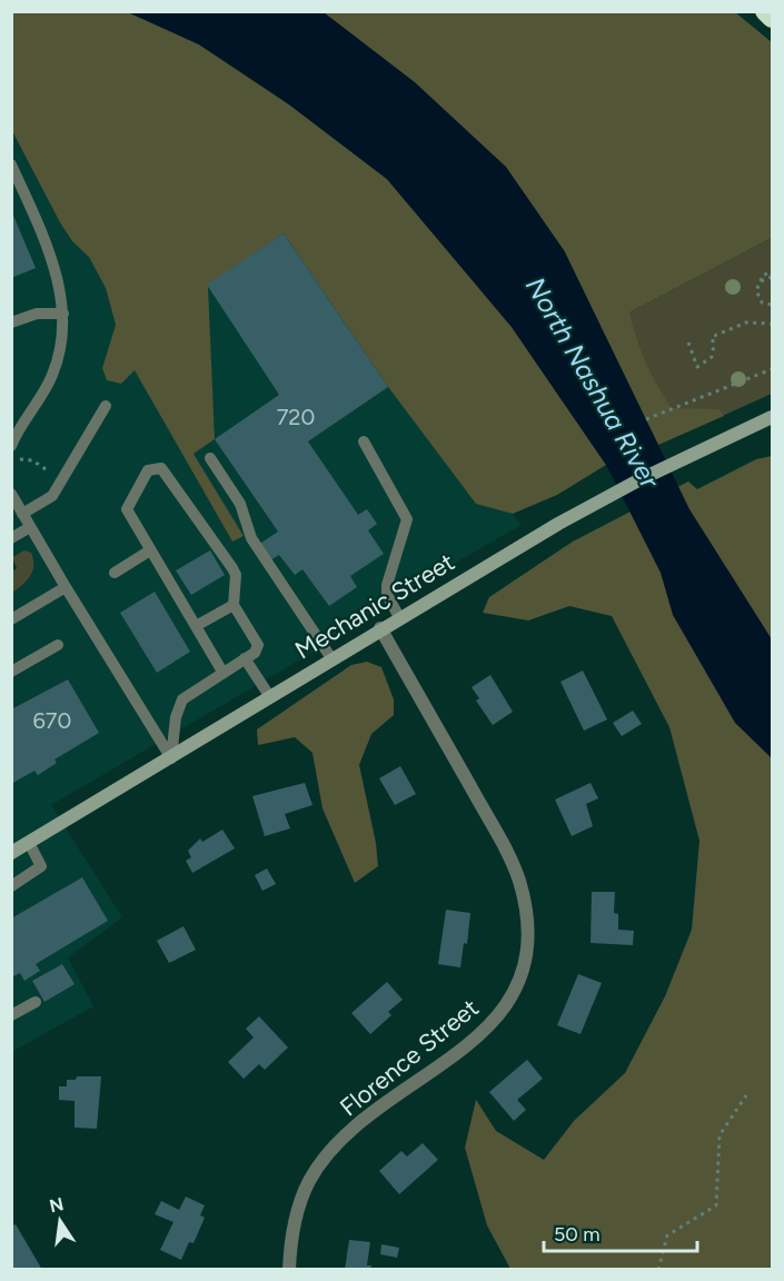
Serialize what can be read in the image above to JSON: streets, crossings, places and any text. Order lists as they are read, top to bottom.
{
  "streets": {
    "main road": ["Mechanic Street"],
    "street": ["Florence Street"]
  },
  "crossings": [
    ["Mechanic Street", "Florence Street"]
  ],
  "water": ["North Nashua River"],
  "house_numbers": ["720", "670"],
  "scale_bar": "50 m",
  "north": "top"
}
